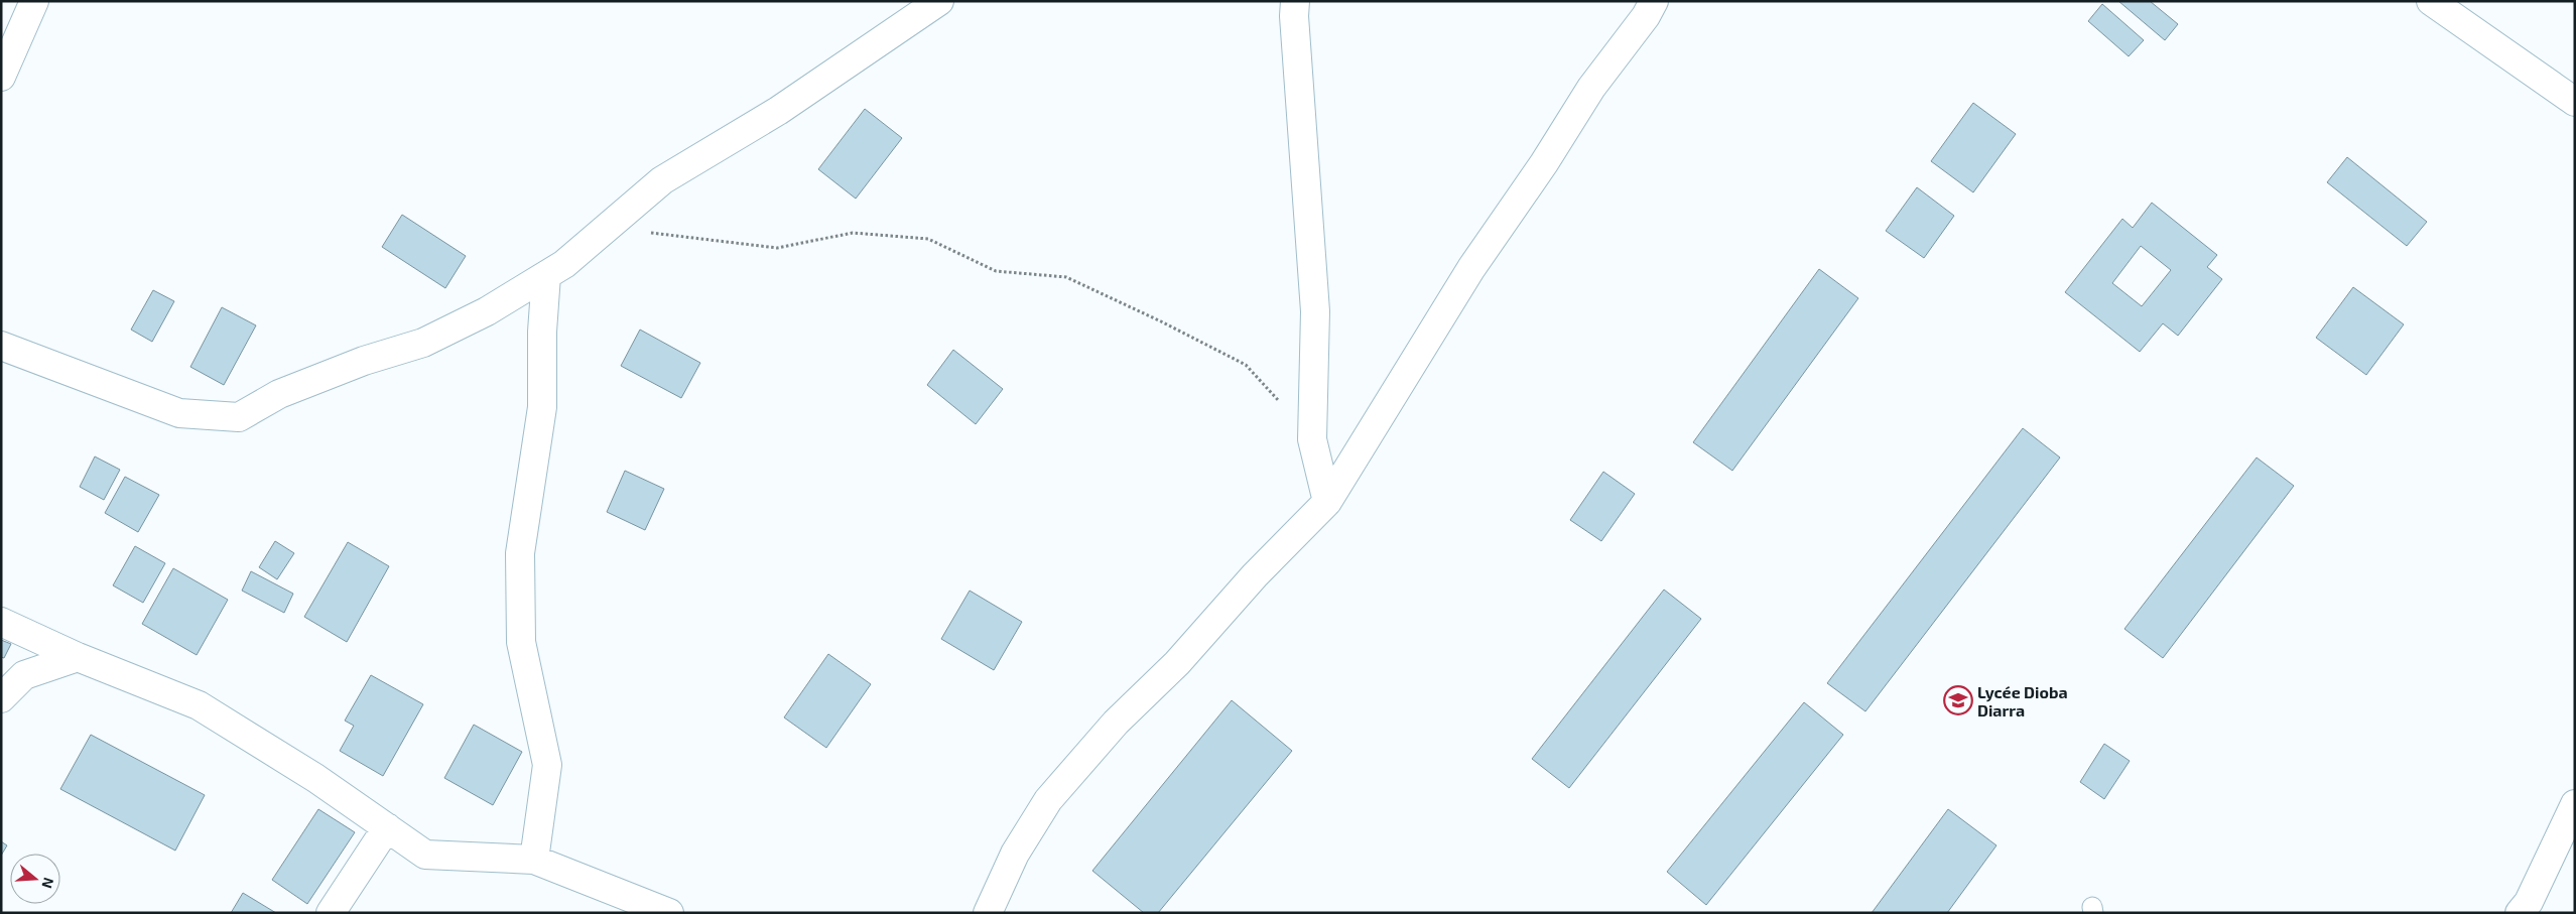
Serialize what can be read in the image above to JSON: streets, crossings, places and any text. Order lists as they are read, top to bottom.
{
  "places": {
    "school or university": ["Lycée Dioba Diarra"]
  },
  "north": "right"
}
